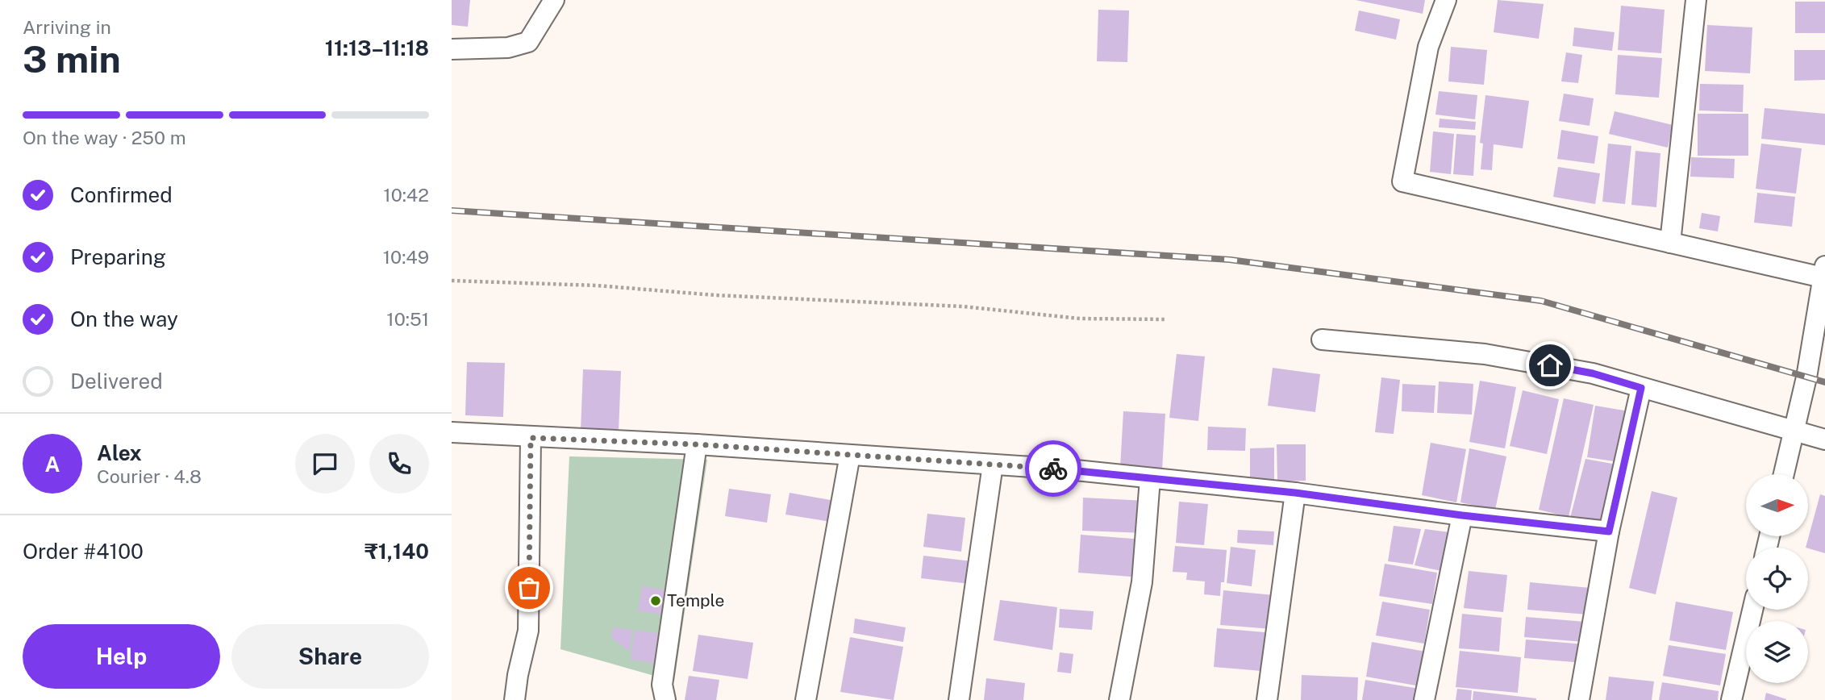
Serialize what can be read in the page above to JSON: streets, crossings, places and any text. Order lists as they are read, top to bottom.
{
  "places": ["Temple"],
  "north": "right",
  "page": {
    "heading": ["3 min", "Arriving in", "11:13–11:18"],
    "panel": [
      "Alex",
      "Courier · 4.8",
      "Order #4100",
      "₹1,140"
    ],
    "bar": "On the way · 250 m",
    "list": [
      ["Confirmed", "10:42"],
      ["Preparing", "10:49"],
      ["On the way", "10:51"],
      "Delivered"
    ],
    "round": "A",
    "buttons": ["Help", "Share"]
  }
}
